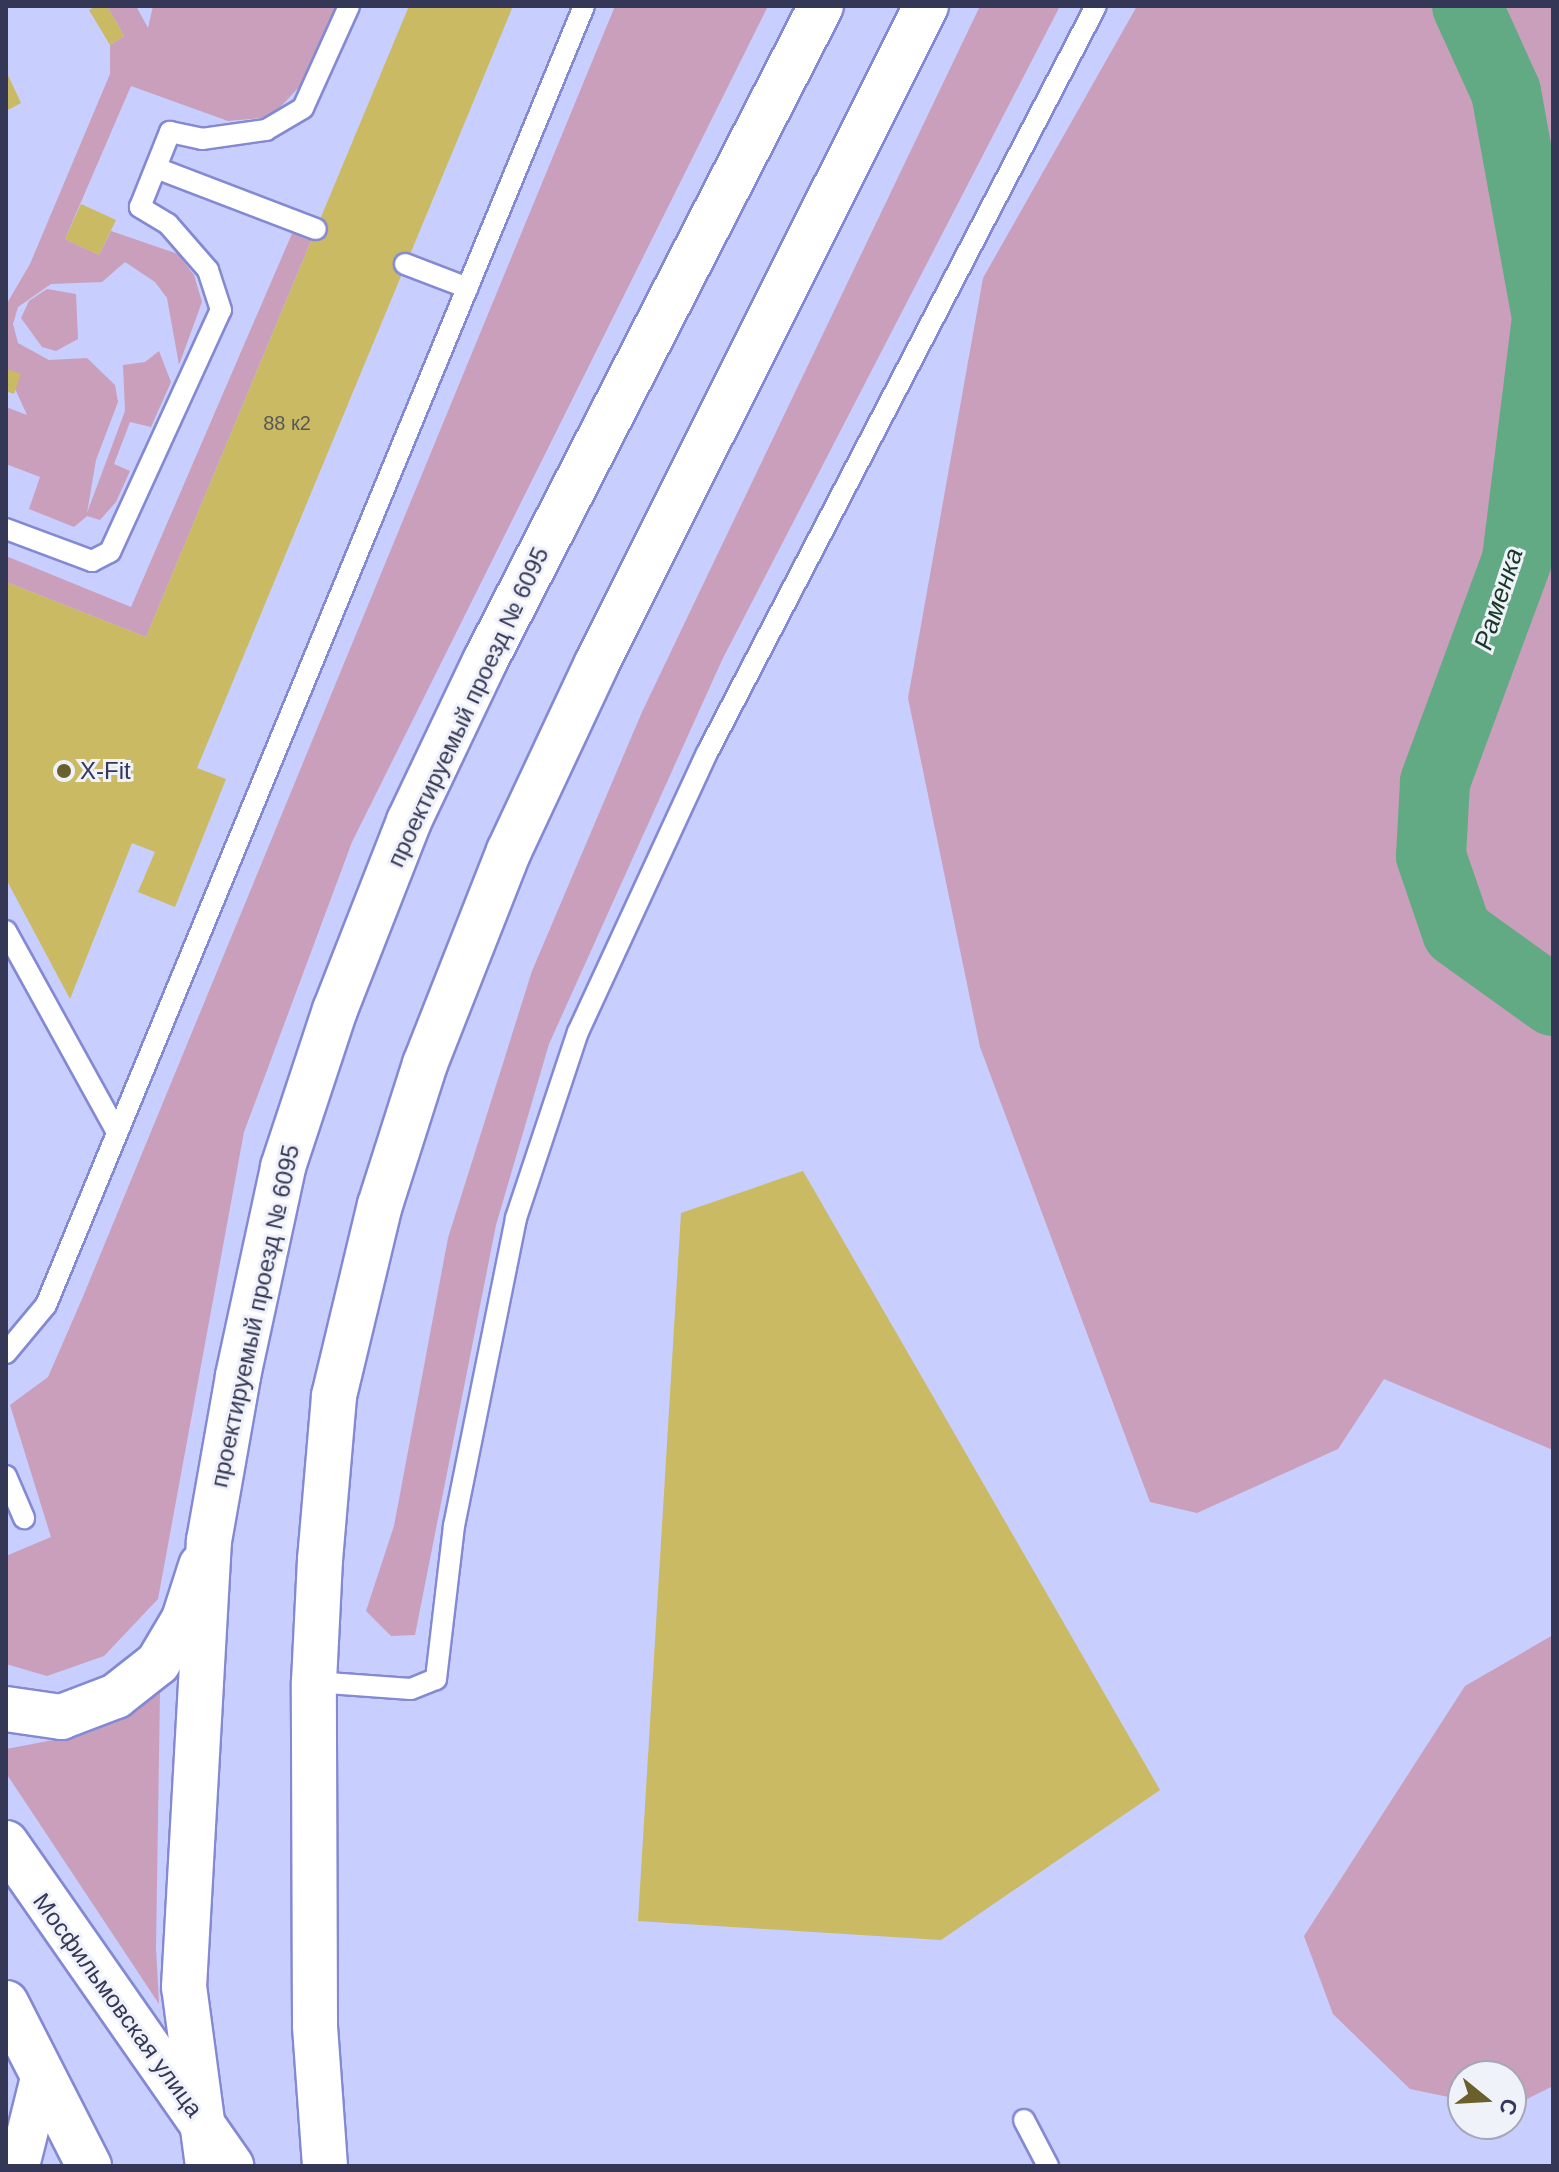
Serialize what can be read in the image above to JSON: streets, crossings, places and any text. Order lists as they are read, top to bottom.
{
  "streets": {
    "main road": ["проектируемый проезд № 6095", "Мосфильмовская улица"]
  },
  "crossings": [
    ["проектируемый проезд № 6095", "Мосфильмовская улица"]
  ],
  "water": ["Раменка"],
  "places": ["X-Fit"],
  "house_numbers": ["88 к2"],
  "north": "right"
}
